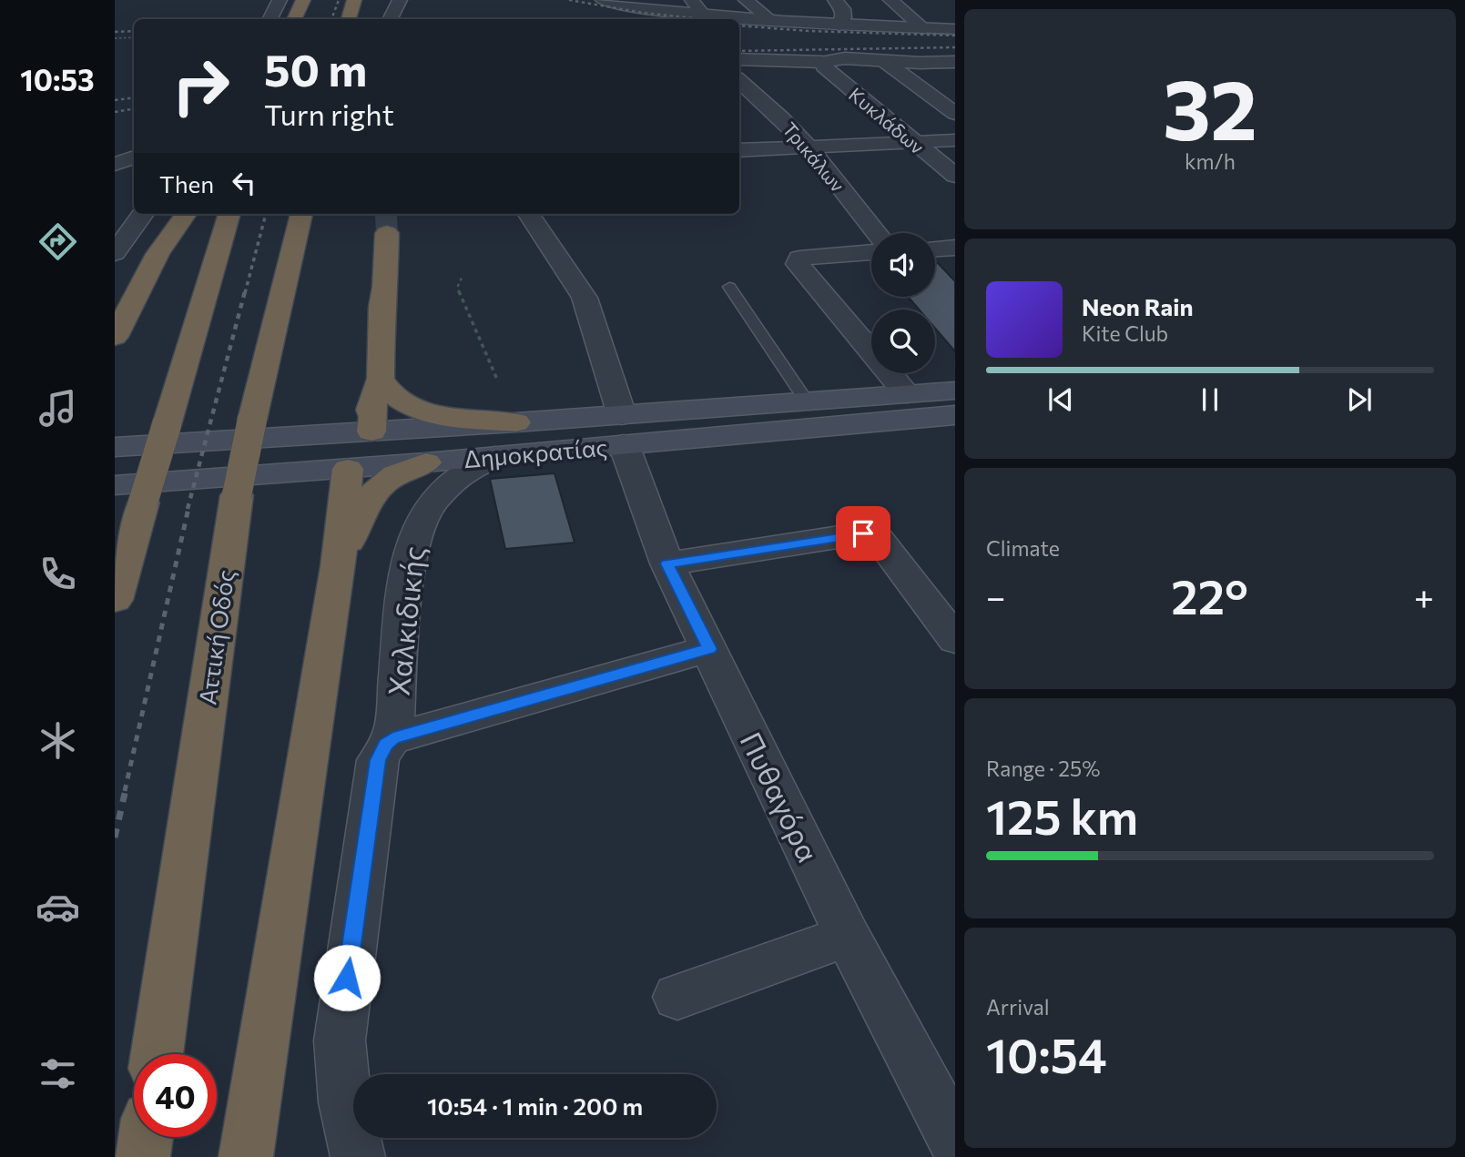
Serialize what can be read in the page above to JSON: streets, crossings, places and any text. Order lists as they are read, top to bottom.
{
  "streets": {
    "highway": ["Αττική Οδός"],
    "main road": ["Δημοκρατίας"],
    "street": [
      "Κυκλάδων",
      "Τρικάλων",
      "Χαλκιδικής",
      "Πυθαγόρα"
    ]
  },
  "crossings": [
    ["Δημοκρατίας", "Χαλκιδικής"],
    ["Δημοκρατίας", "Πυθαγόρα"]
  ],
  "page": {
    "tabs": "10:53",
    "tile": [
      ["32", "km/h"],
      "Climate",
      ["Range · 25%", "125 km"],
      ["Arrival", "10:54"]
    ],
    "turn": ["50 m", "Turn right"],
    "then": "Then",
    "song": ["Neon Rain", "Kite Club"],
    "heat": ["−", "22°", "+"],
    "limit": "40",
    "trip": "10:54 · 1 min · 200 m"
  }
}
